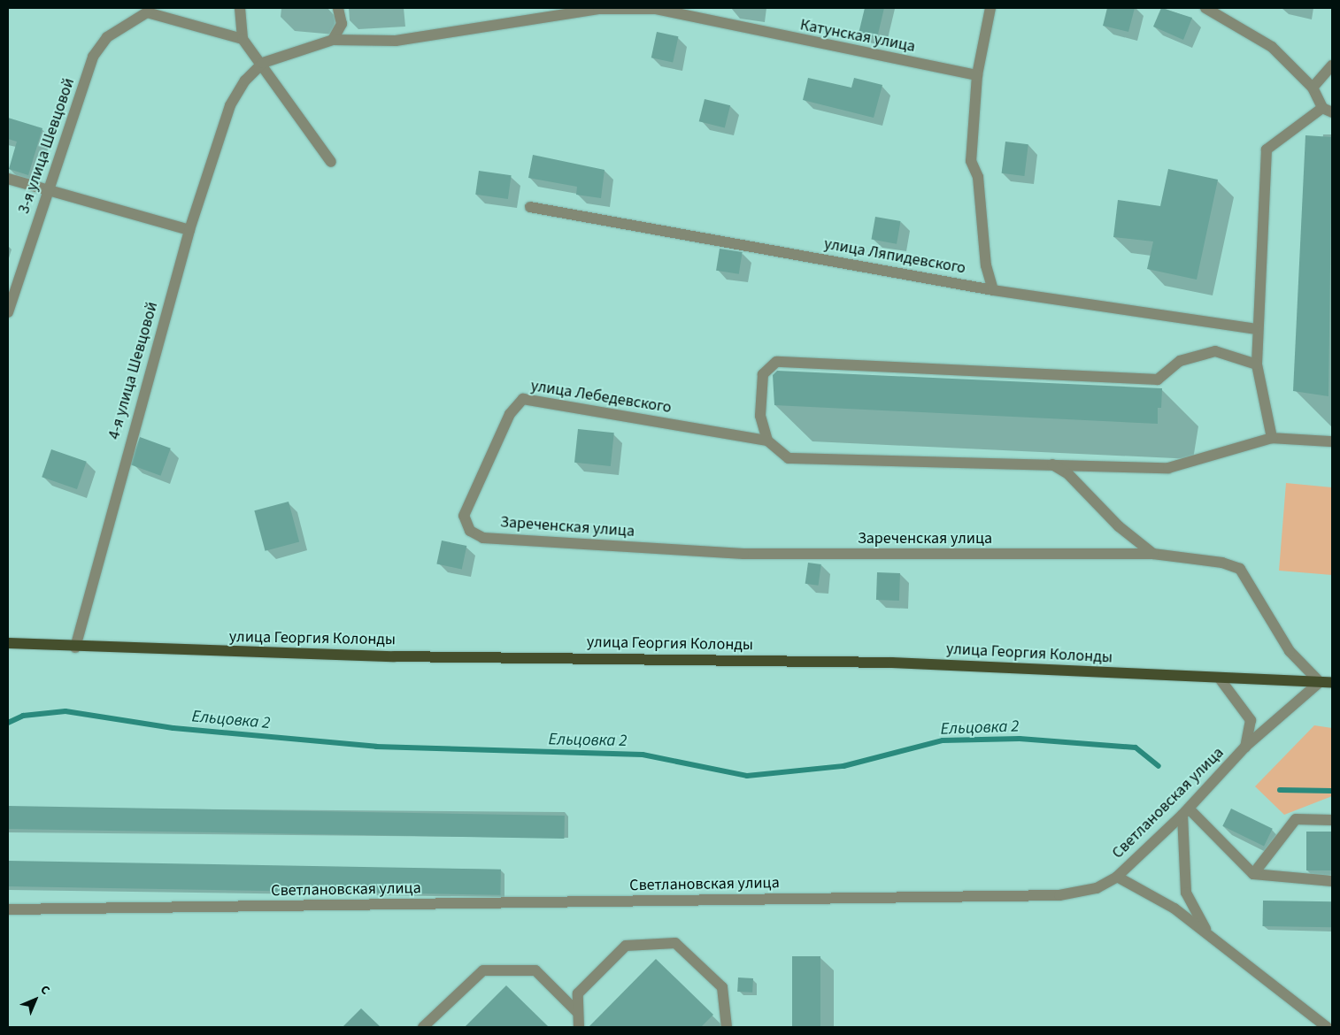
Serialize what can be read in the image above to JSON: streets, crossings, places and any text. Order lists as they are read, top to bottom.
{
  "streets": {
    "main road": ["улица Георгия Колонды"],
    "street": [
      "Катунская улица",
      "3-я улица Шевцовой",
      "улица Ляпидевского",
      "4-я улица Шевцовой",
      "улица Лебедевского",
      "Зареченская улица",
      "Светлановская улица"
    ]
  },
  "crossings": [
    ["Катунская улица", "4-я улица Шевцовой"],
    ["4-я улица Шевцовой", "улица Георгия Колонды"],
    ["улица Лебедевского", "Зареченская улица"],
    ["Зареченская улица", "улица Георгия Колонды"],
    ["Зареченская улица", "Светлановская улица"],
    ["улица Георгия Колонды", "Светлановская улица"]
  ],
  "water": ["Ельцовка 2"],
  "north": "top right"
}
